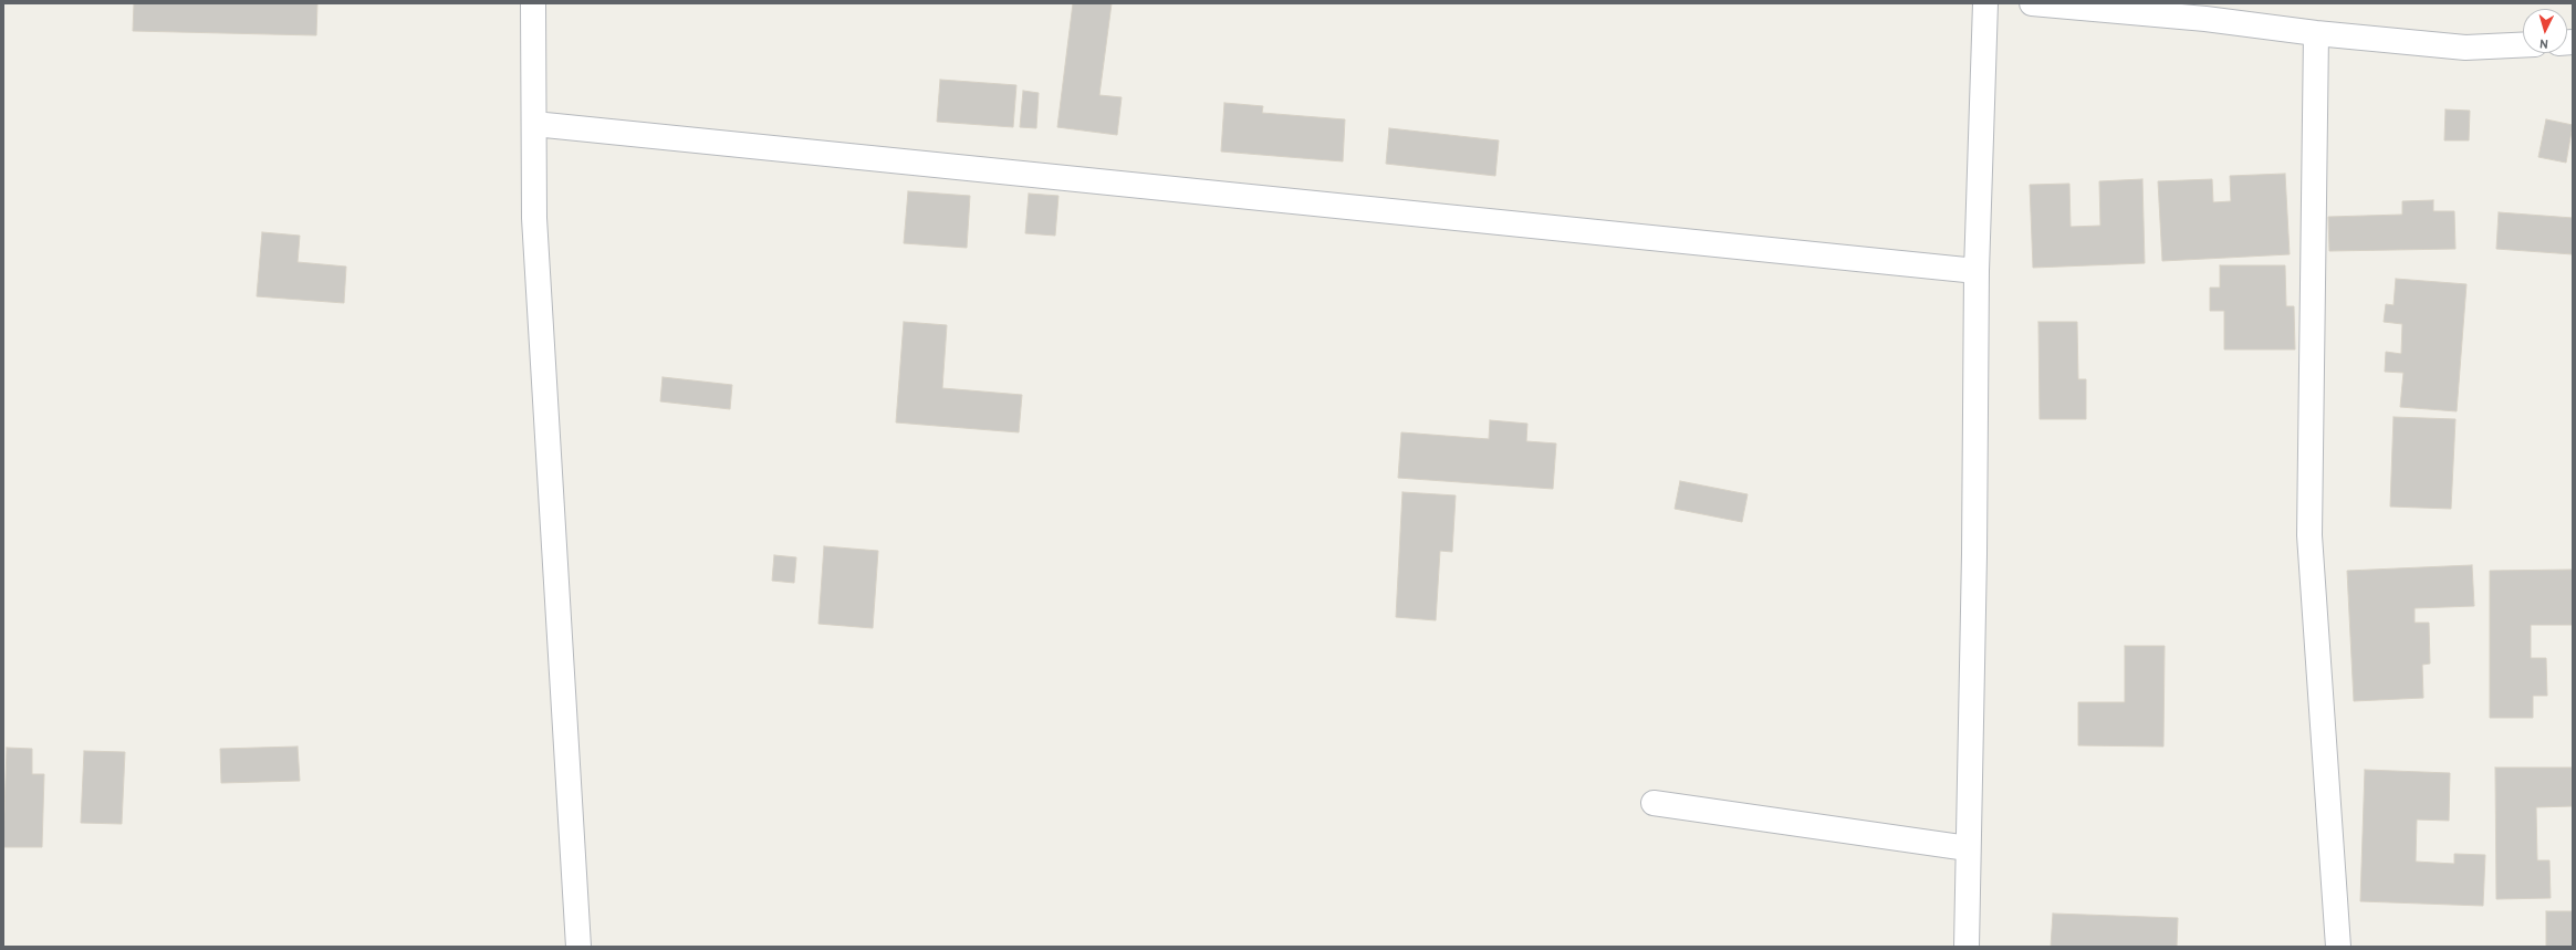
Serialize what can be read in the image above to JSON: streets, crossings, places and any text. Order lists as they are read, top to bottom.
{
  "north": "bottom"
}
